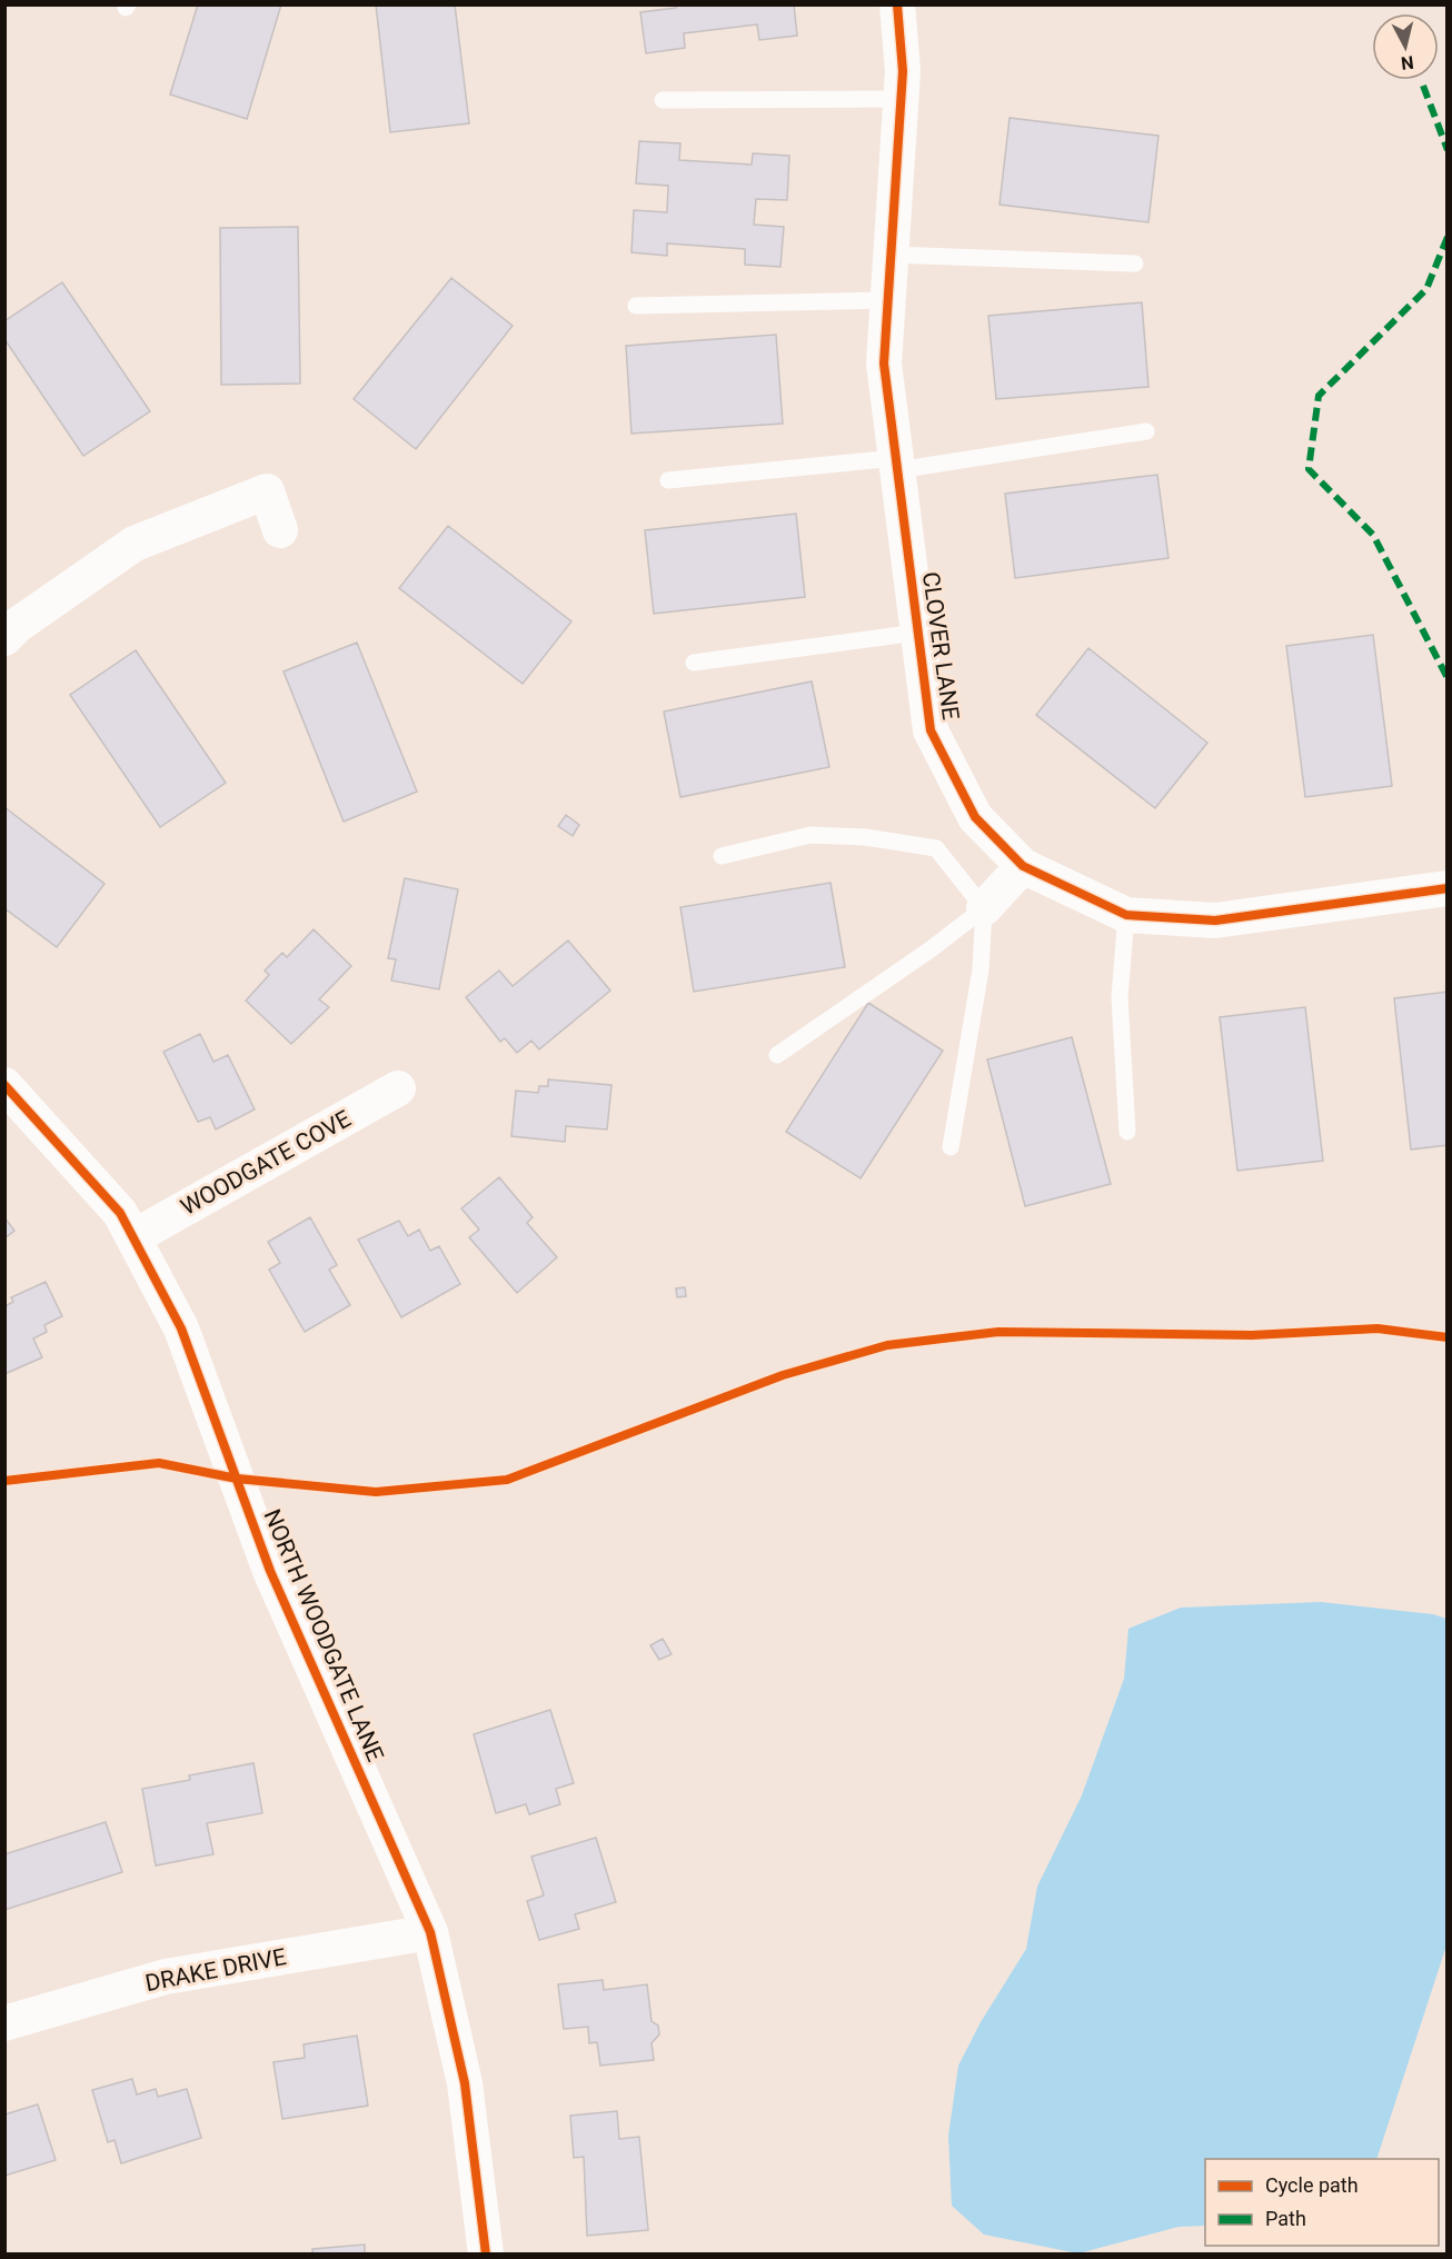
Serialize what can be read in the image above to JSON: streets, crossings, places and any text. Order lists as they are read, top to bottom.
{
  "streets": {
    "street": [
      "CLOVER LANE",
      "WOODGATE COVE",
      "NORTH WOODGATE LANE",
      "DRAKE DRIVE"
    ]
  },
  "crossings": [
    ["WOODGATE COVE", "NORTH WOODGATE LANE"],
    ["NORTH WOODGATE LANE", "DRAKE DRIVE"]
  ],
  "legend": ["Cycle path", "Path"],
  "north": "bottom"
}
